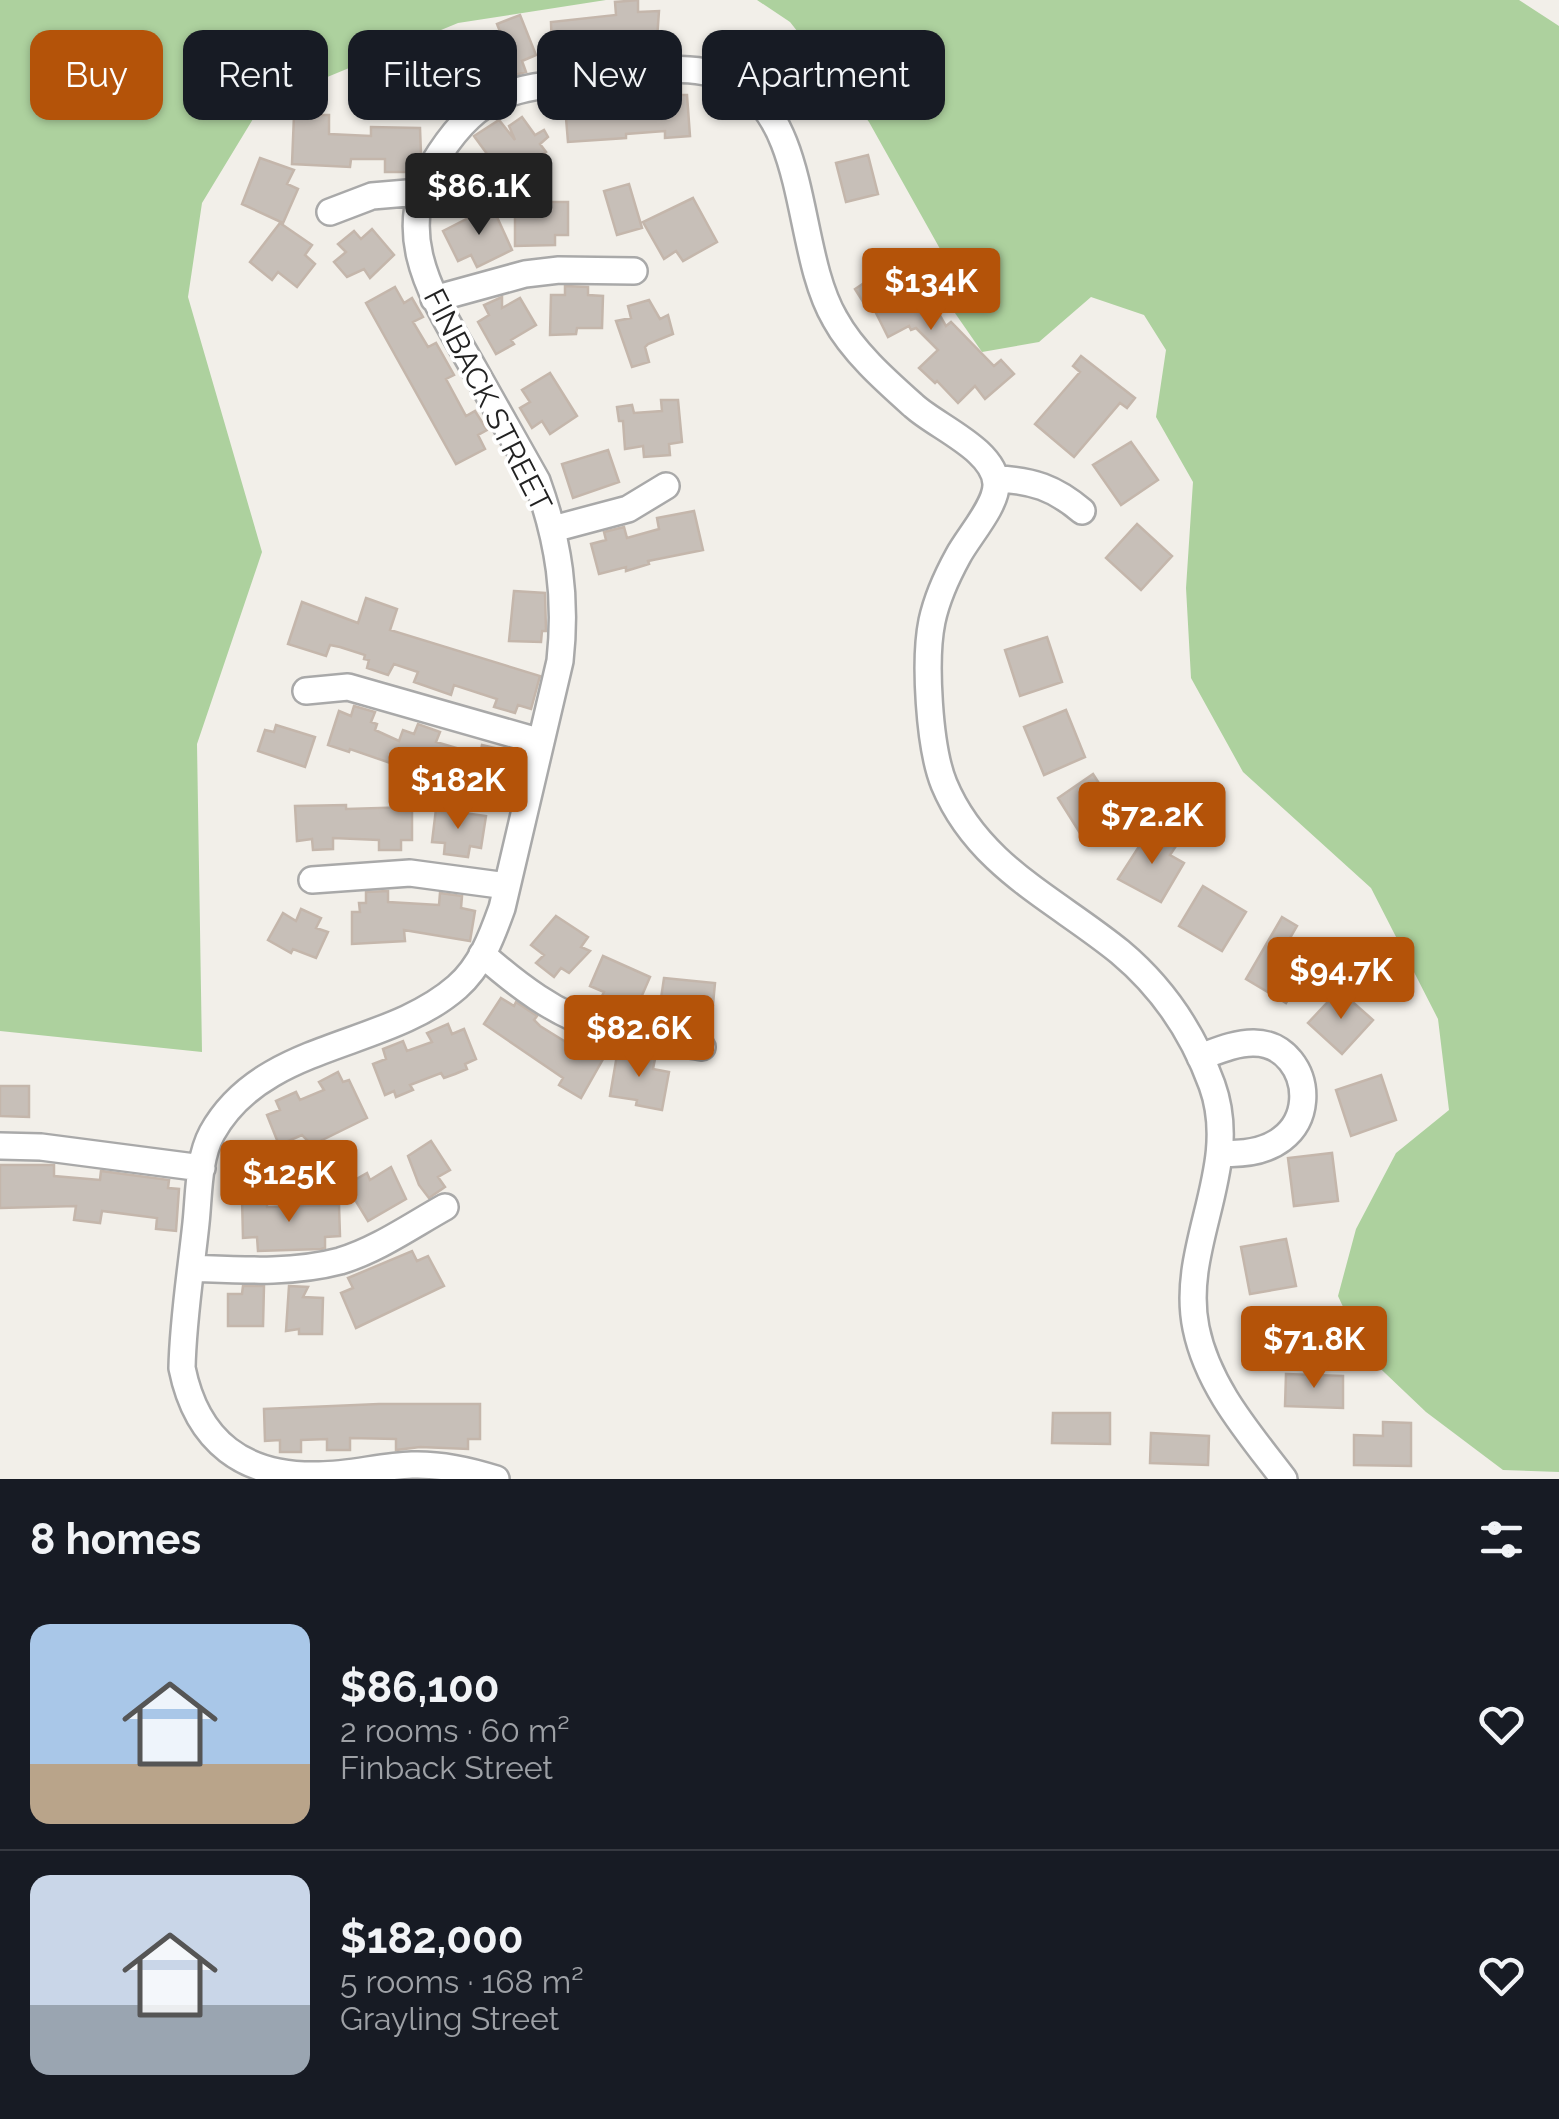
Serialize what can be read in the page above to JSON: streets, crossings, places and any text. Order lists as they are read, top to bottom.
{
  "streets": {
    "street": ["FINBACK STREET"]
  },
  "page": {
    "chip": [
      "Buy",
      "Rent",
      "Filters",
      "New",
      "Apartment"
    ],
    "price": [
      "$86.1K",
      "$134K",
      "$182K",
      "$72.2K",
      "$94.7K",
      "$82.6K",
      "$125K",
      "$71.8K"
    ],
    "heading": "8 homes",
    "list": [
      {
        "name": "$86,100",
        "note": "2 rooms · 60 m² · Finback Street"
      },
      {
        "name": "$182,000",
        "note": "5 rooms · 168 m² · Grayling Street"
      }
    ]
  }
}
